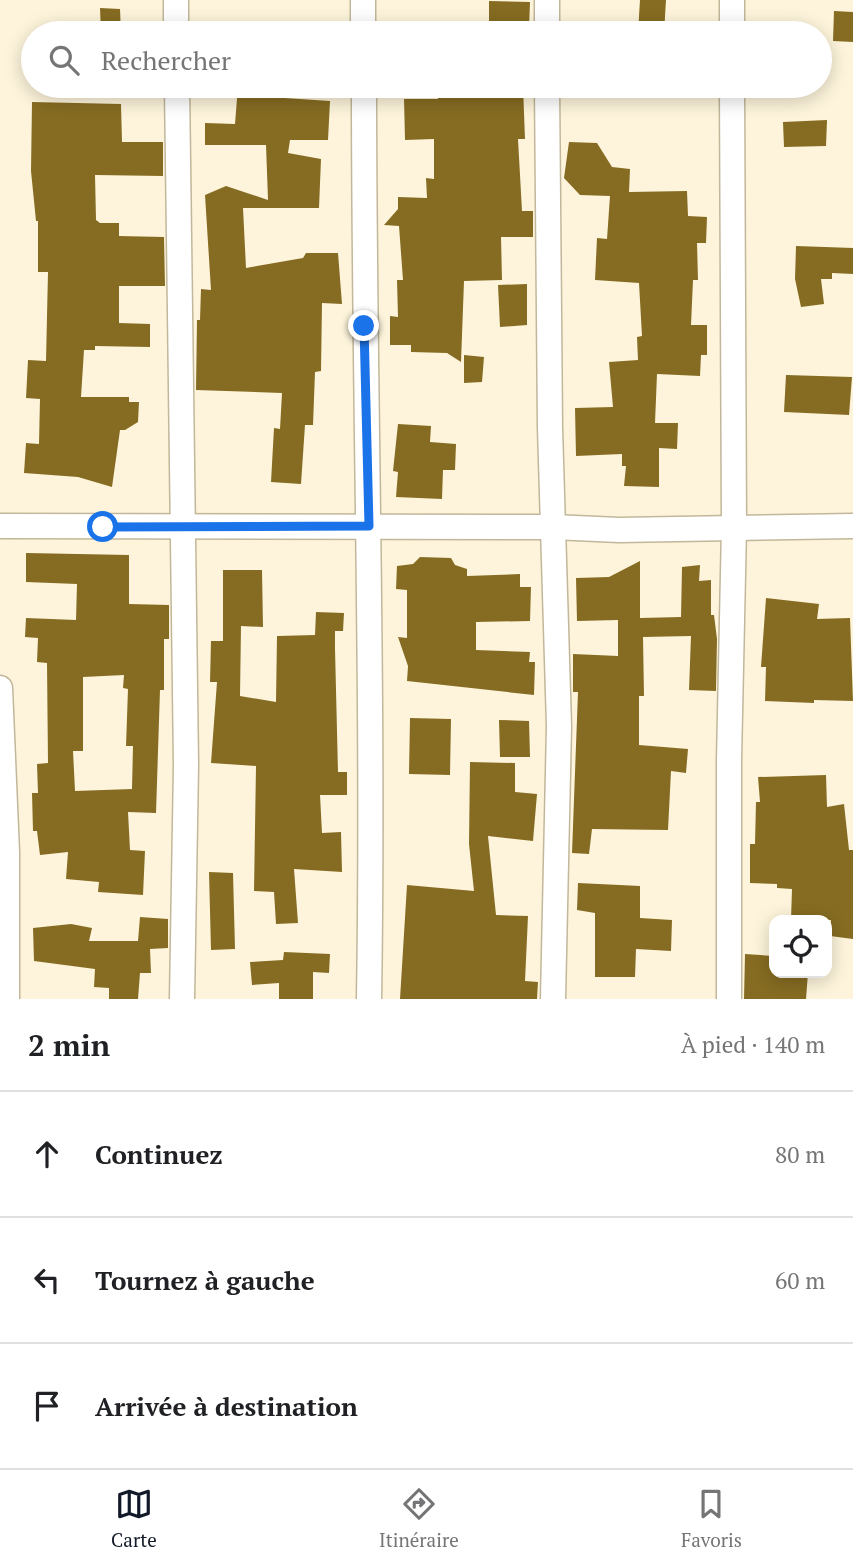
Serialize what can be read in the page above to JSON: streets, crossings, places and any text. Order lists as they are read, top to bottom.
{
  "page": {
    "search": "Rechercher",
    "heading": ["2 min", "À pied · 140 m"],
    "list": [
      ["Continuez", "80 m"],
      ["Tournez à gauche", "60 m"],
      "Arrivée à destination"
    ],
    "nav": ["Carte", "Itinéraire", "Favoris"]
  }
}
